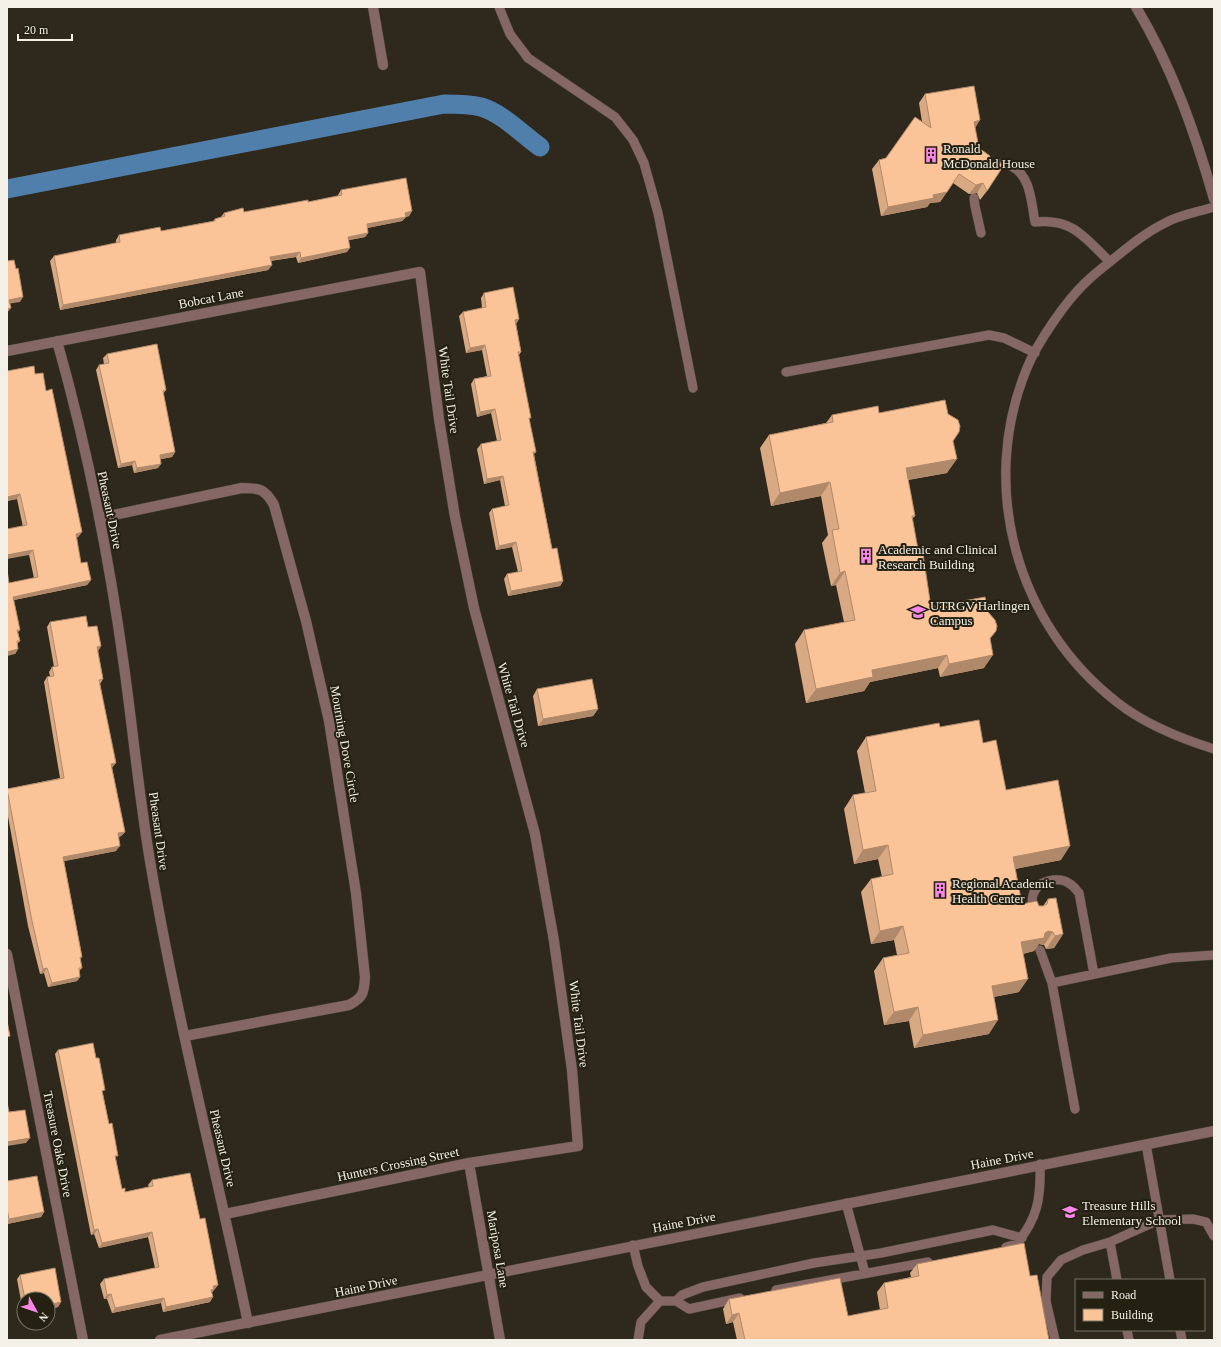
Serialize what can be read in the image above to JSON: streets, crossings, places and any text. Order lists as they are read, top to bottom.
{
  "streets": {
    "street": [
      "Bobcat Lane",
      "White Tail Drive",
      "Pheasant Drive",
      "Mourning Dove Circle",
      "Treasure Oaks Drive",
      "Haine Drive",
      "Hunters Crossing Street",
      "Mariposa Lane"
    ]
  },
  "crossings": [
    ["Bobcat Lane", "White Tail Drive"],
    ["Bobcat Lane", "Pheasant Drive"],
    ["White Tail Drive", "Hunters Crossing Street"],
    ["Pheasant Drive", "Mourning Dove Circle"],
    ["Pheasant Drive", "Haine Drive"],
    ["Pheasant Drive", "Hunters Crossing Street"],
    ["Haine Drive", "Mariposa Lane"],
    ["Hunters Crossing Street", "Mariposa Lane"]
  ],
  "places": {
    "building": ["Ronald McDonald House", "Academic and Clinical Research Building", "Regional Academic Health Center"],
    "school or university": ["UTRGV Harlingen Campus", "Treasure Hills Elementary School"]
  },
  "legend": ["Road", "Building"],
  "scale_bar": "20 m",
  "north": "bottom right"
}
